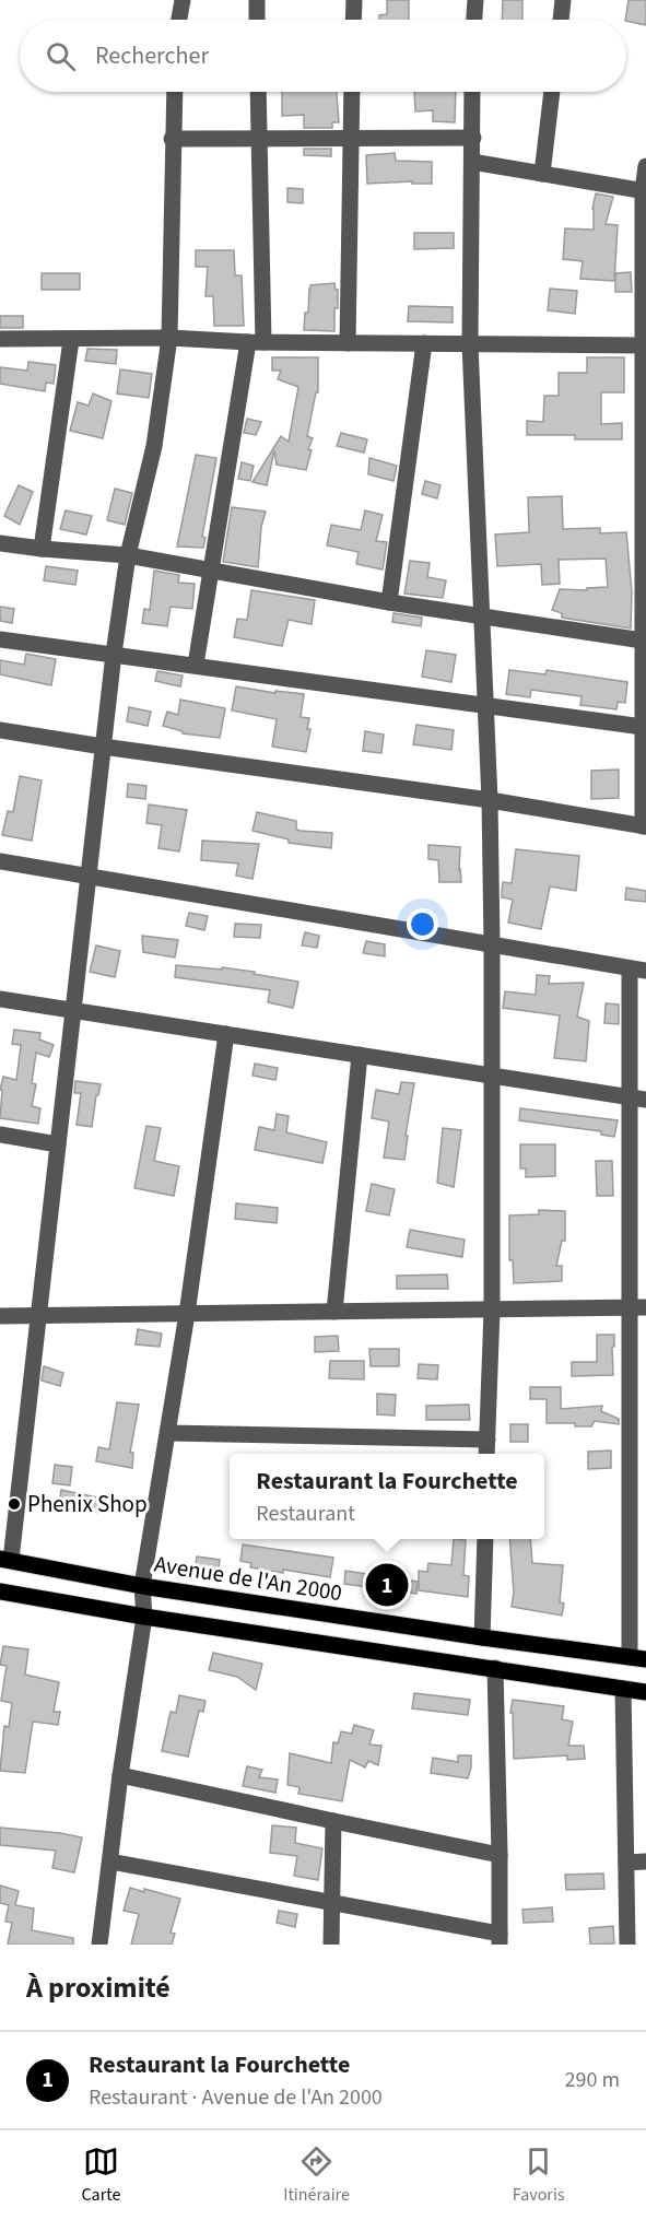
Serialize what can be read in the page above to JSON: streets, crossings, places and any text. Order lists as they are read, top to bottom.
{
  "streets": {
    "main road": ["Avenue de l'An 2000"]
  },
  "places": ["Phenix Shop"],
  "page": {
    "search": "Rechercher",
    "popup": ["Restaurant la Fourchette", "Restaurant"],
    "pins": "1",
    "heading": "À proximité",
    "list": [
      {
        "mark": "1",
        "name": "Restaurant la Fourchette",
        "note": "Restaurant · Avenue de l'An 2000",
        "value": "290 m"
      }
    ],
    "nav": ["Carte", "Itinéraire", "Favoris"]
  }
}
